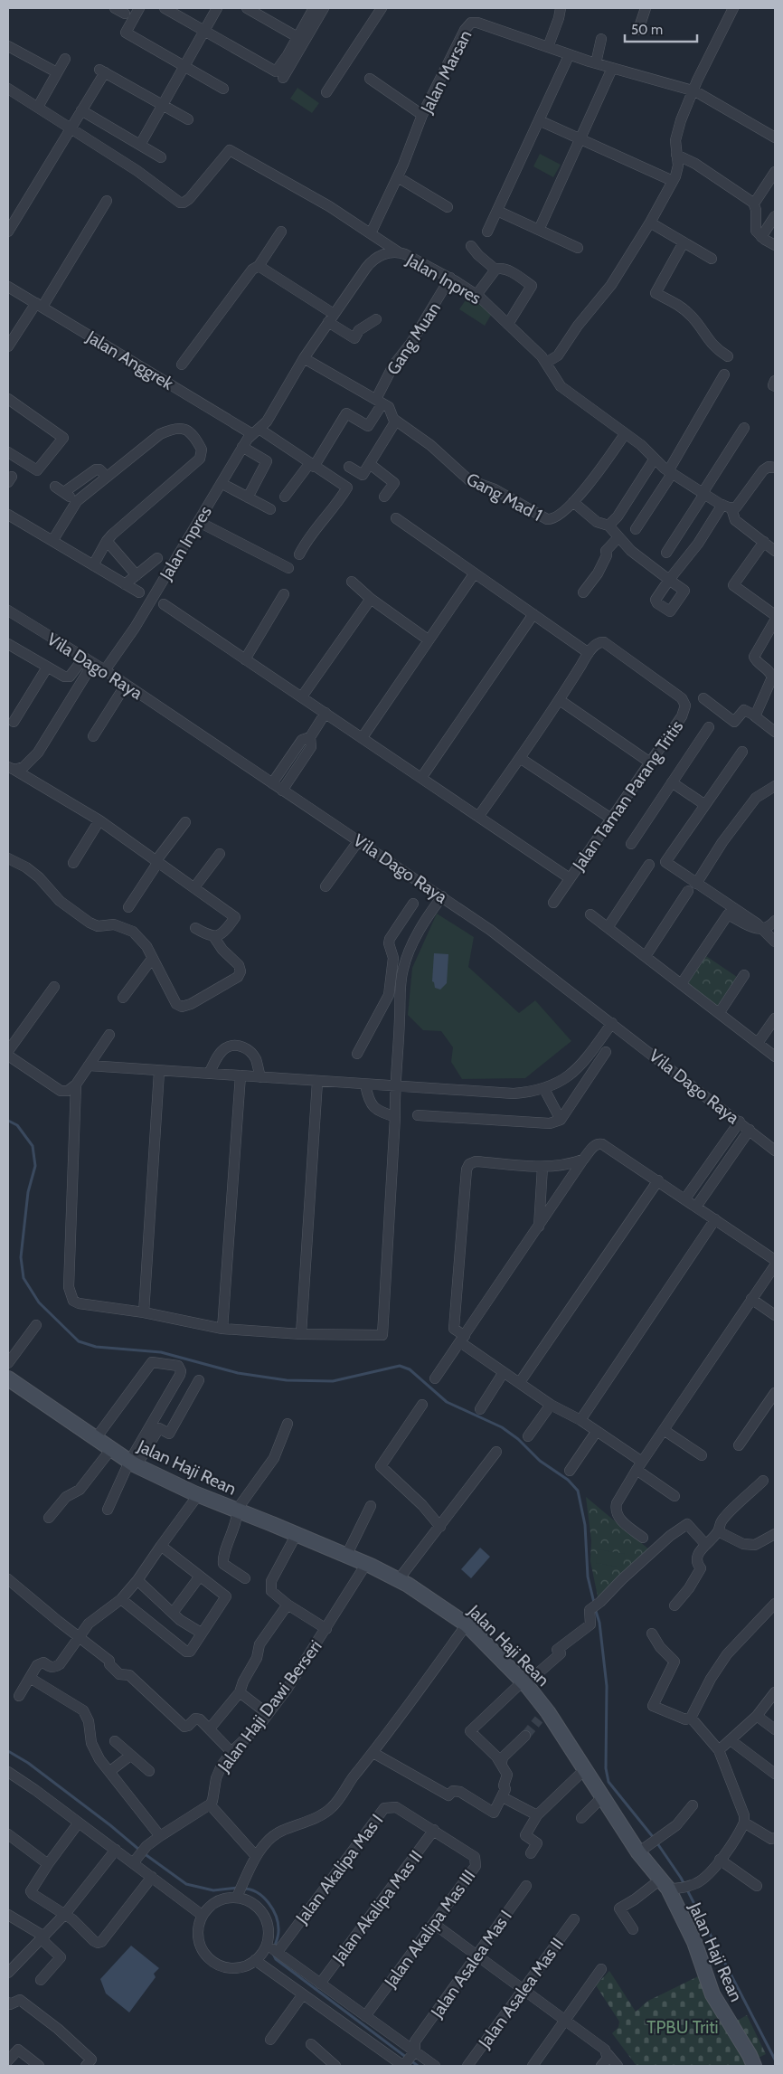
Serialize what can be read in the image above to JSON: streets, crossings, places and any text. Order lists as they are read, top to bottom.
{
  "streets": {
    "street": [
      "Jalan Marsan",
      "Jalan Inpres",
      "Gang Muan",
      "Jalan Anggrek",
      "Gang Mad 1",
      "Vila Dago Raya",
      "Jalan Taman Parang Tritis",
      "Jalan Haji Rean",
      "Jalan Haji Dawi Berseri",
      "Jalan Akalipa Mas I",
      "Jalan Akalipa Mas II",
      "Jalan Akalipa Mas III",
      "Jalan Asalea Mas I",
      "Jalan Asalea Mas II"
    ]
  },
  "crossings": [
    ["Jalan Marsan", "Jalan Inpres"],
    ["Jalan Inpres", "Gang Muan"],
    ["Jalan Inpres", "Jalan Anggrek"],
    ["Jalan Inpres", "Gang Mad 1"],
    ["Jalan Inpres", "Vila Dago Raya"],
    ["Gang Muan", "Jalan Anggrek"],
    ["Gang Muan", "Gang Mad 1"],
    ["Jalan Haji Rean", "Jalan Haji Dawi Berseri"],
    ["Jalan Akalipa Mas I", "Jalan Akalipa Mas II"],
    ["Jalan Akalipa Mas I", "Jalan Akalipa Mas III"],
    ["Jalan Akalipa Mas II", "Jalan Akalipa Mas III"]
  ],
  "parks": ["TPBU Triti"],
  "scale_bar": "50 m"
}
